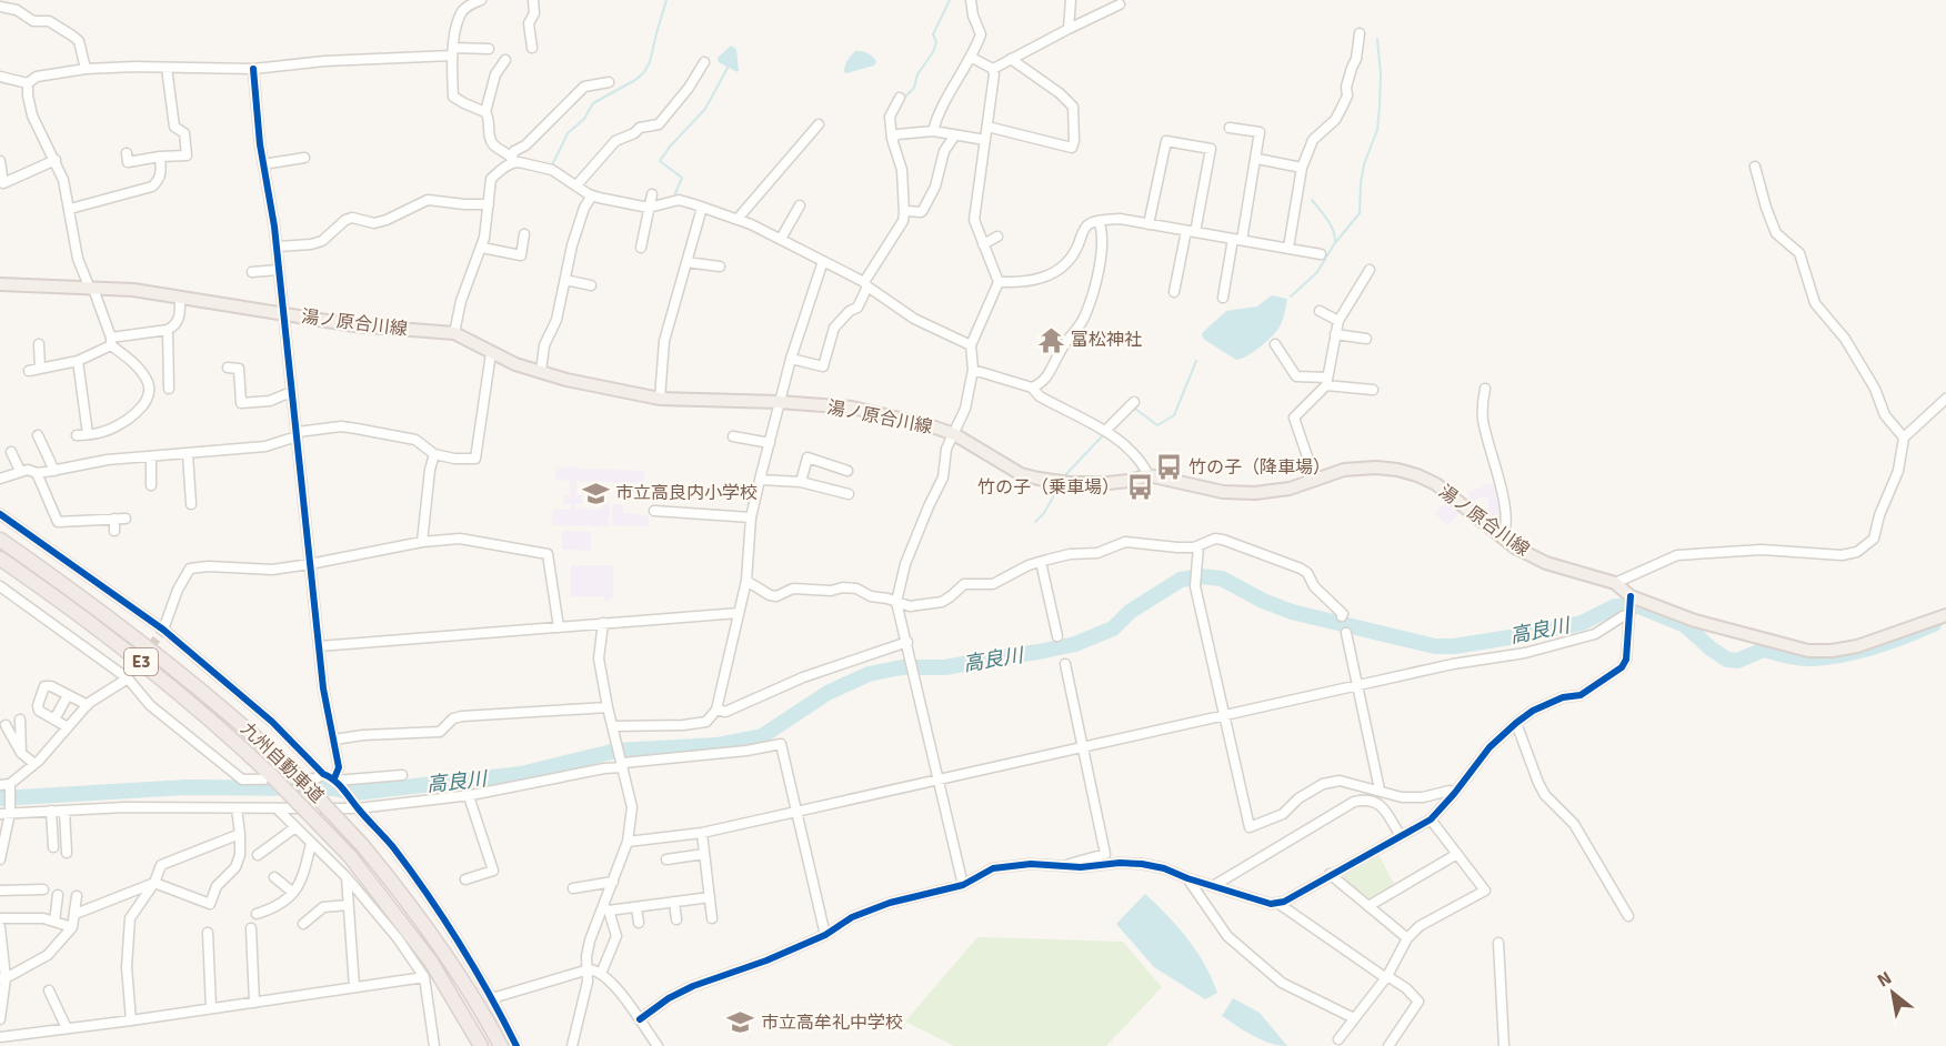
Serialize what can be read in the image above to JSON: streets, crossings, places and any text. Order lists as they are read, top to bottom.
{
  "streets": {
    "highway": ["E3", "九州自動車道"],
    "main road": ["湯ノ原合川線"]
  },
  "water": ["高良川"],
  "places": {
    "temple": ["富松神社"],
    "bus stop": ["竹の子（降車場）", "竹の子（乗車場）"],
    "school or university": ["市立高良内小学校", "市立高牟礼中学校"]
  },
  "north": "top left"
}
